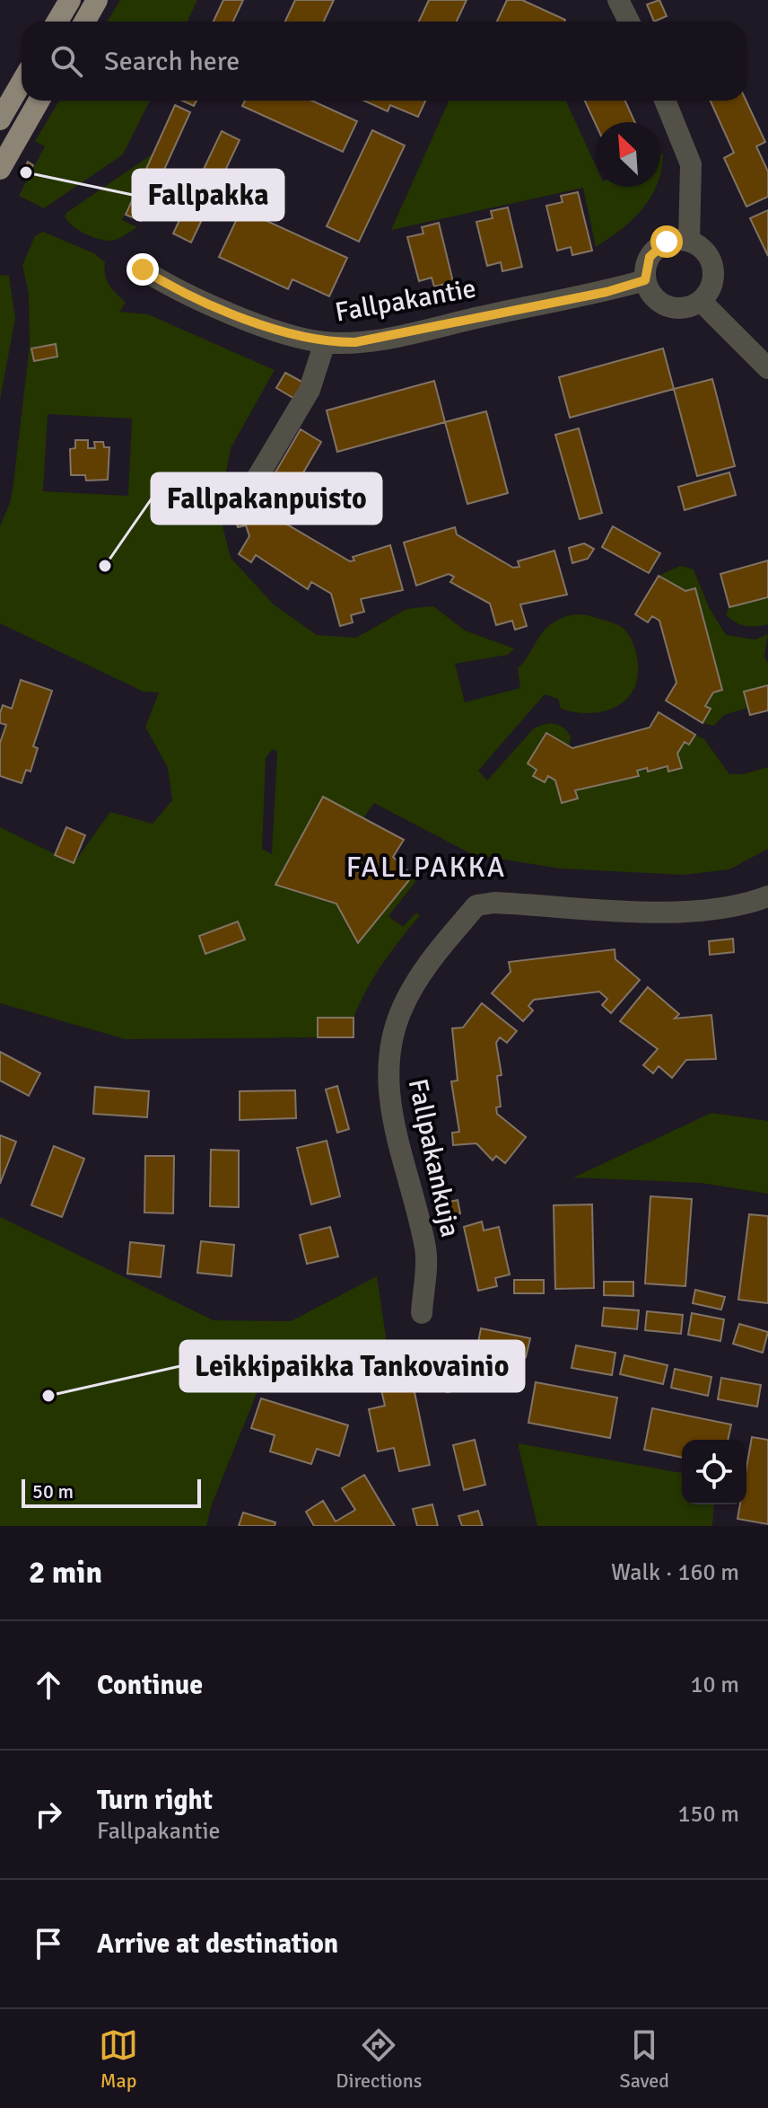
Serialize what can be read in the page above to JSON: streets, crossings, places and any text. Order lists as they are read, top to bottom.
{
  "streets": {
    "street": ["Fallpakantie", "Fallpakankuja"]
  },
  "districts": ["FALLPAKKA"],
  "places": ["Fallpakka", "Fallpakanpuisto", "Leikkipaikka Tankovainio"],
  "scale_bar": "50 m",
  "north": "top left",
  "page": {
    "search": "Search here",
    "scale": "50 m",
    "heading": ["2 min", "Walk · 160 m"],
    "list": [
      ["Continue", "10 m"],
      ["Turn right", "Fallpakantie", "150 m"],
      "Arrive at destination"
    ],
    "nav": ["Map", "Directions", "Saved"]
  }
}
